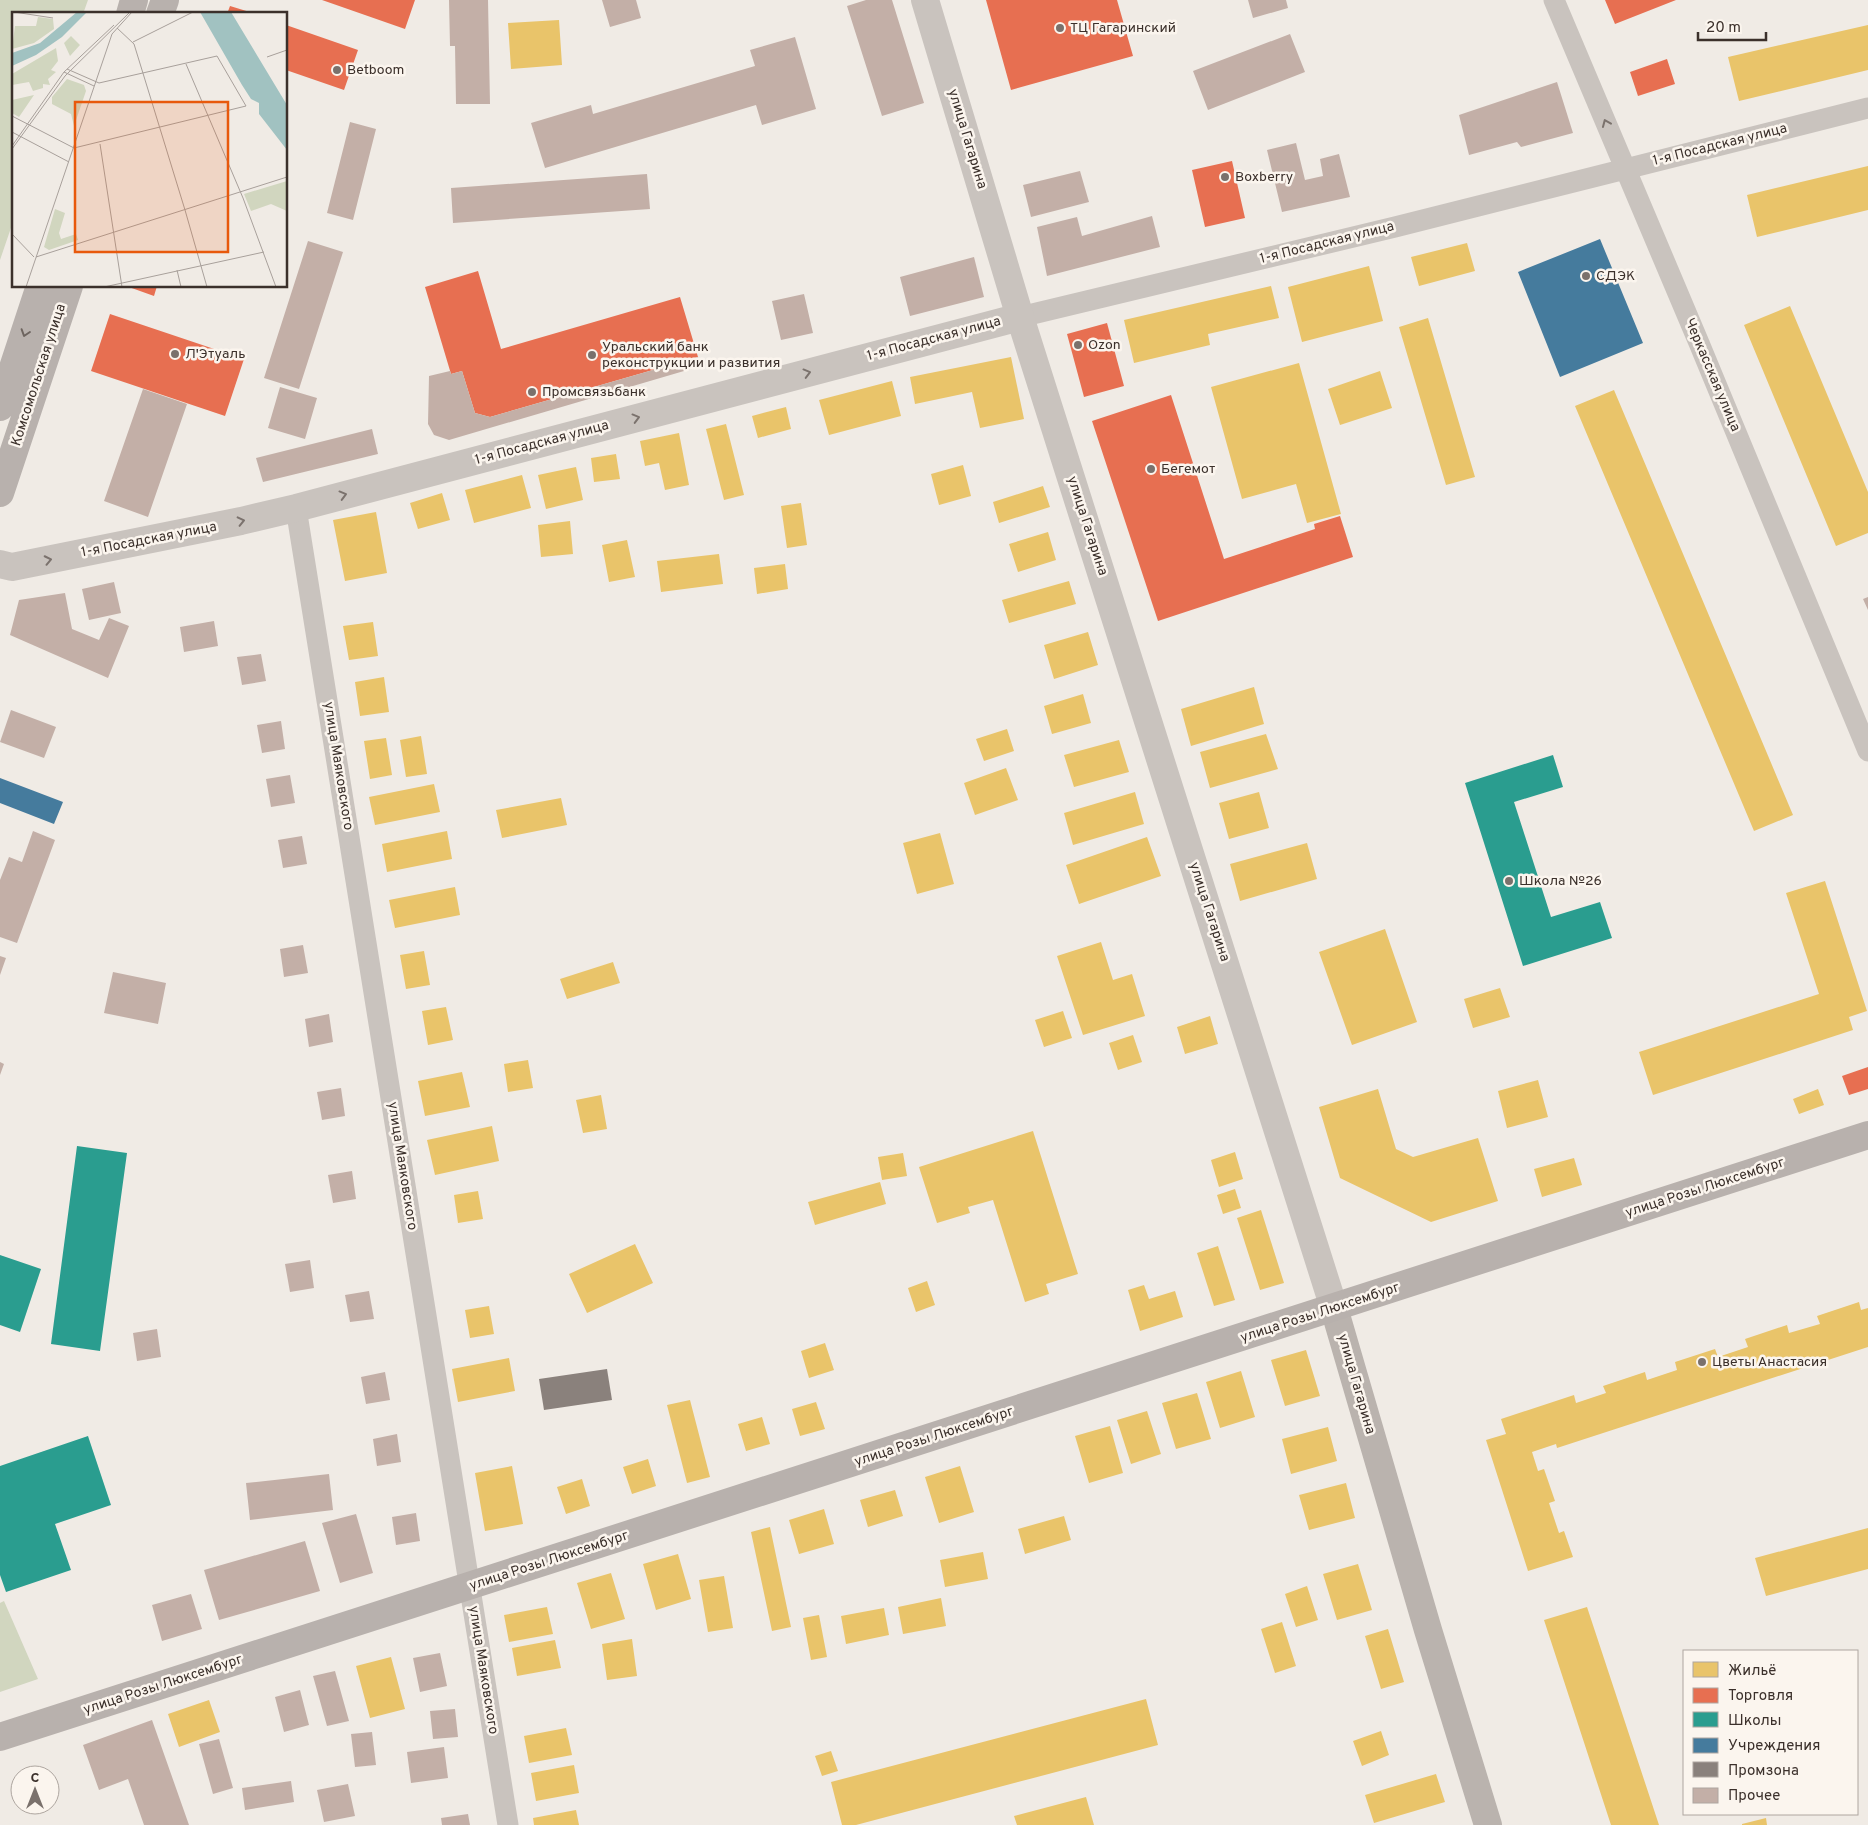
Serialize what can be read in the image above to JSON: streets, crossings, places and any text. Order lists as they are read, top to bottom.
{
  "streets": {
    "main road": ["улица Гагарина", "Комсомольская улица", "улица Розы Люксембург"],
    "street": ["1-я Посадская улица", "Черкасская улица", "улица Маяковского"]
  },
  "crossings": [
    ["улица Гагарина", "1-я Посадская улица"],
    ["улица Гагарина", "улица Розы Люксембург"],
    ["1-я Посадская улица", "Черкасская улица"],
    ["1-я Посадская улица", "улица Маяковского"],
    ["улица Маяковского", "улица Розы Люксембург"]
  ],
  "one_way": ["1-я Посадская улица"],
  "places": [
    "ТЦ Гагаринский",
    "Betboom",
    "Boxberry",
    "СДЭК",
    "Ozon",
    "Л'Этуаль",
    "Уральский банк реконструкции и развития",
    "Промсвязьбанк",
    "Бегемот",
    "Школа №26",
    "Цветы Анастасия"
  ],
  "legend": [
    "Жильё",
    "Торговля",
    "Школы",
    "Учреждения",
    "Промзона",
    "Прочее"
  ],
  "scale_bar": "20 m",
  "north": "top"
}
